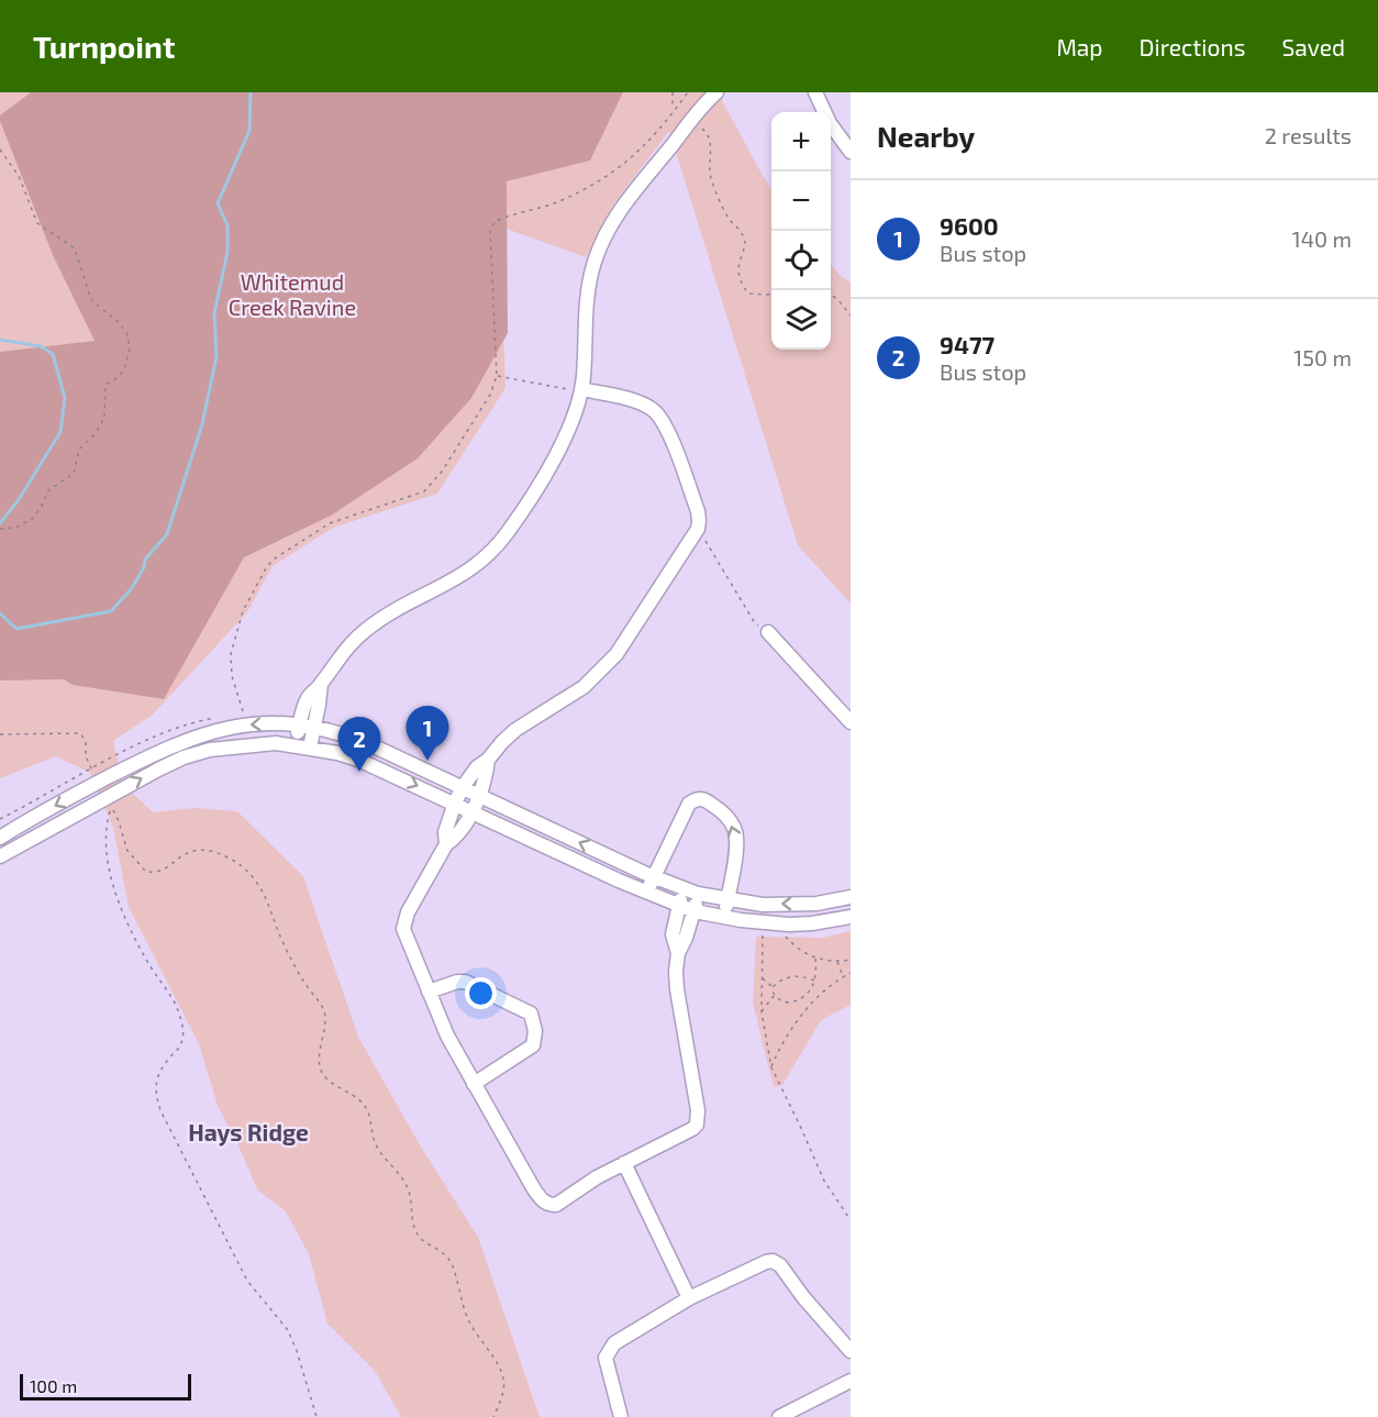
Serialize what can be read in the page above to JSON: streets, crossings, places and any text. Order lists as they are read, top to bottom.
{
  "districts": ["Hays Ridge"],
  "parks": ["Whitemud Creek Ravine"],
  "scale_bar": "100 m",
  "page": {
    "header": "Turnpoint",
    "nav": ["Map", "Directions", "Saved"],
    "heading": ["Nearby", "2 results"],
    "map_buttons": ["+", "−"],
    "list": [
      {
        "mark": "1",
        "name": "9600",
        "note": "Bus stop",
        "value": "140 m"
      },
      {
        "mark": "2",
        "name": "9477",
        "note": "Bus stop",
        "value": "150 m"
      }
    ],
    "pins": ["1", "2"],
    "scale": "100 m"
  }
}
